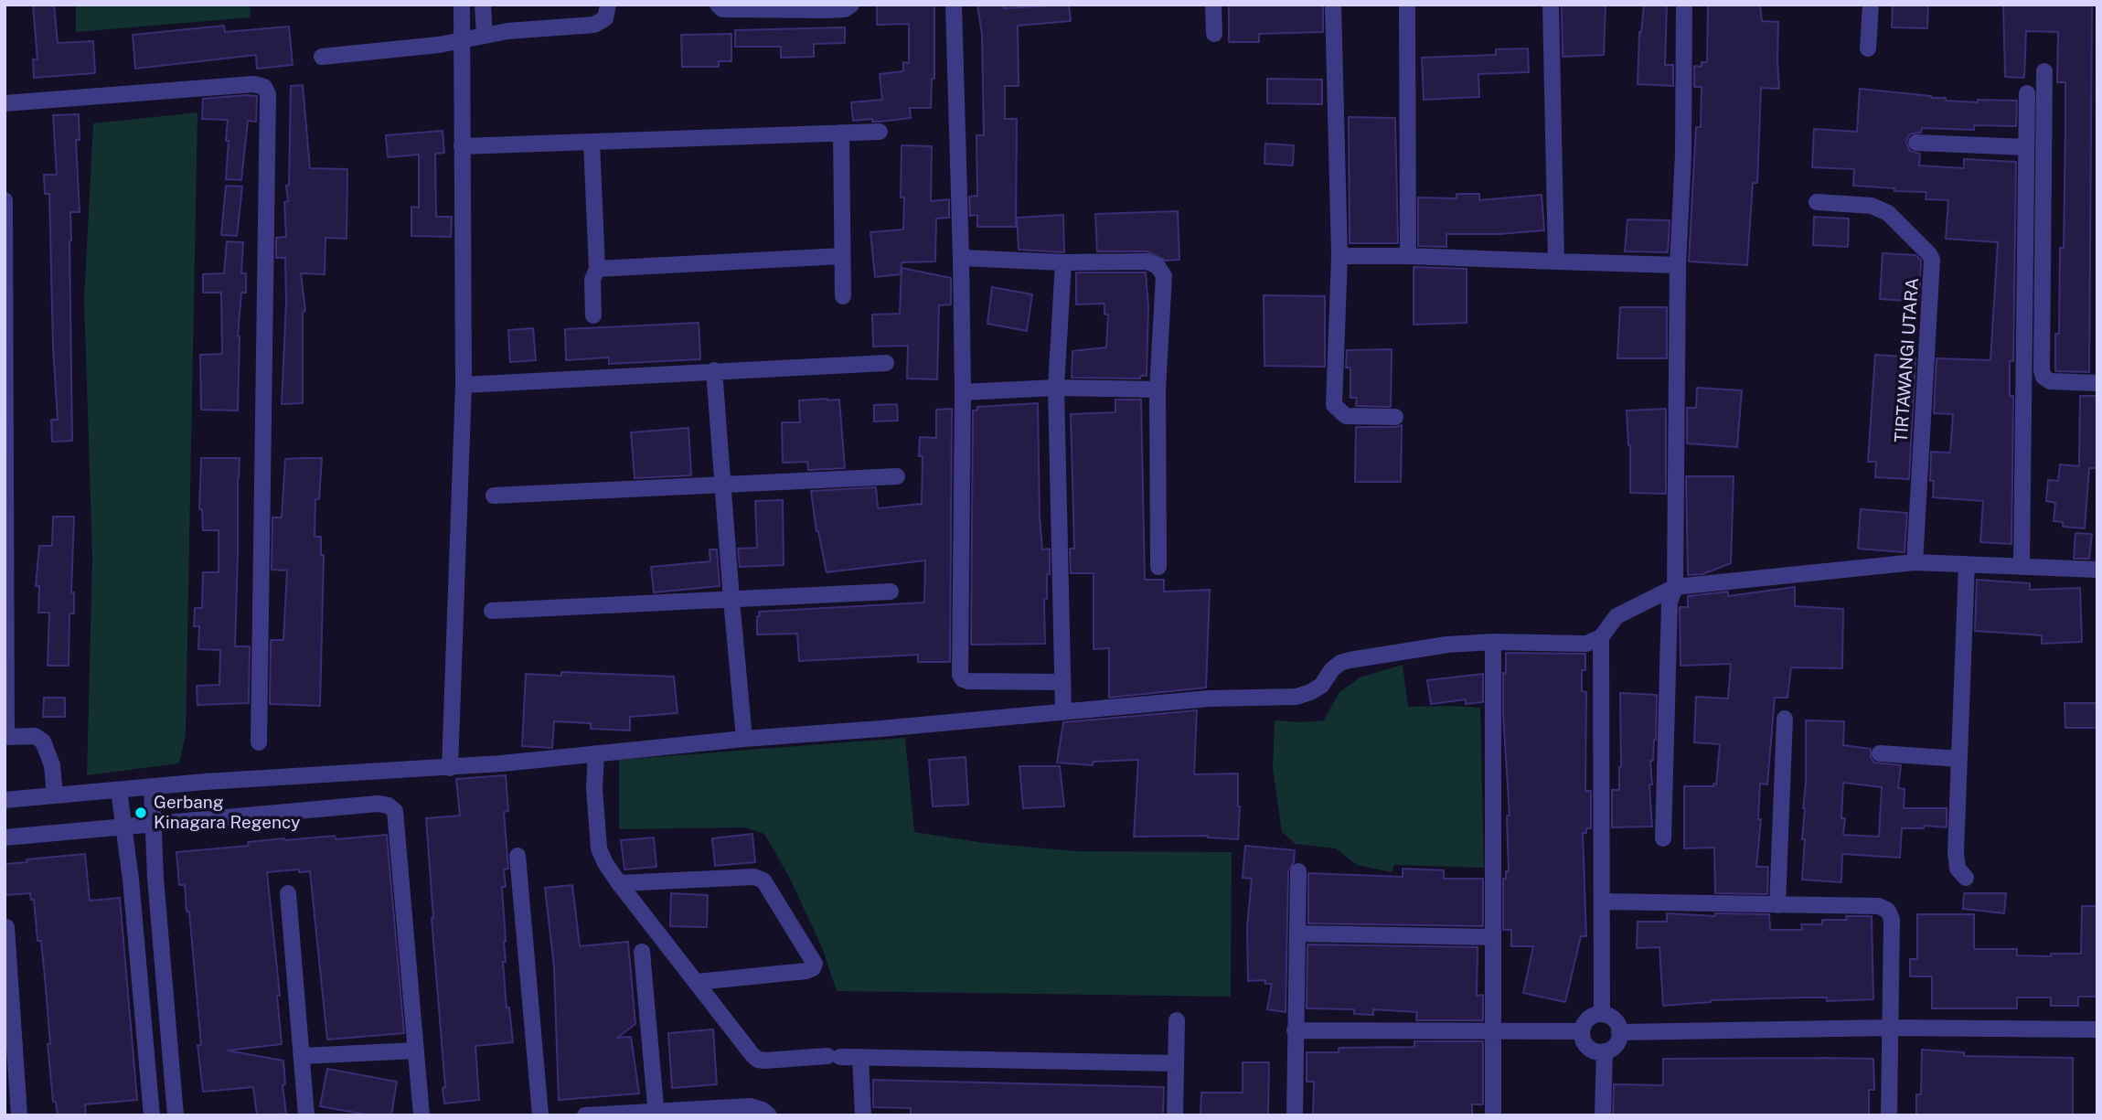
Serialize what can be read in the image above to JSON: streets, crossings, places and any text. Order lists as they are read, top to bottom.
{
  "streets": {
    "street": ["TIRTAWANGI UTARA"]
  },
  "places": ["Gerbang Kinagara Regency"]
}
